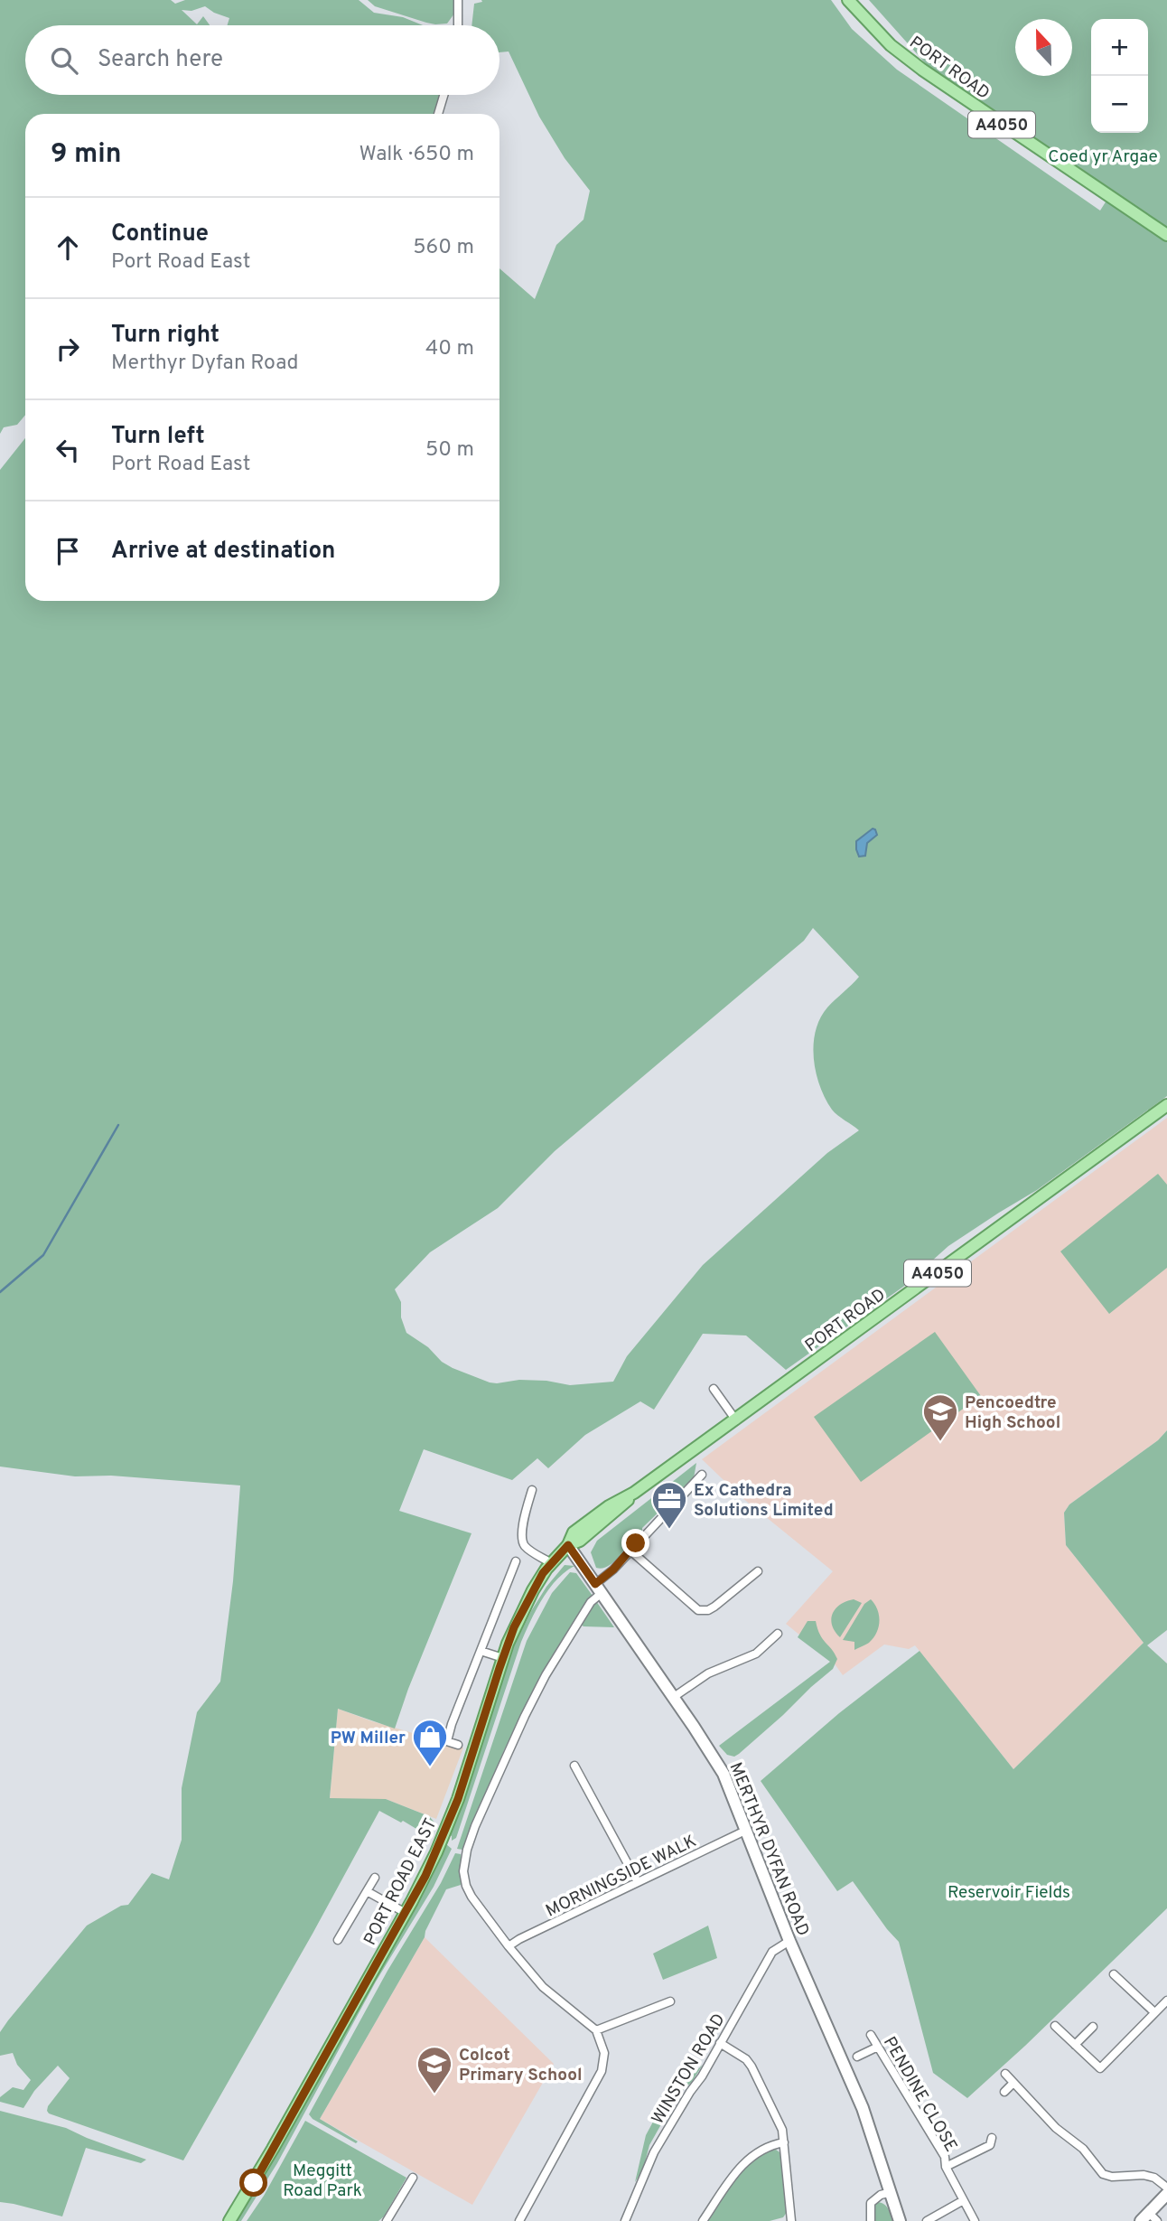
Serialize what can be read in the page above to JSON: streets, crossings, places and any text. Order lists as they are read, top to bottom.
{
  "streets": {
    "main road": ["PORT ROAD", "A4050", "PORT ROAD EAST"],
    "street": [
      "MERTHYR DYFAN ROAD",
      "MORNINGSIDE WALK",
      "WINSTON ROAD",
      "PENDINE CLOSE"
    ]
  },
  "crossings": [
    ["PORT ROAD", "MERTHYR DYFAN ROAD"],
    ["PORT ROAD", "PORT ROAD EAST"],
    ["MERTHYR DYFAN ROAD", "MORNINGSIDE WALK"],
    ["MERTHYR DYFAN ROAD", "PORT ROAD EAST"],
    ["MERTHYR DYFAN ROAD", "WINSTON ROAD"]
  ],
  "parks": ["Coed yr Argae", "Reservoir Fields", "Meggitt Road Park"],
  "places": {
    "school or university": ["Pencoedtre High School", "Colcot Primary School"],
    "office": ["Ex Cathedra Solutions Limited"],
    "shop": ["PW Miller"]
  },
  "north": "top",
  "page": {
    "map_buttons": ["+", "−"],
    "search": "Search here",
    "heading": ["9 min", "Walk · 650 m"],
    "list": [
      ["Continue", "Port Road East", "560 m"],
      ["Turn right", "Merthyr Dyfan Road", "40 m"],
      ["Turn left", "Port Road East", "50 m"],
      "Arrive at destination"
    ]
  }
}
